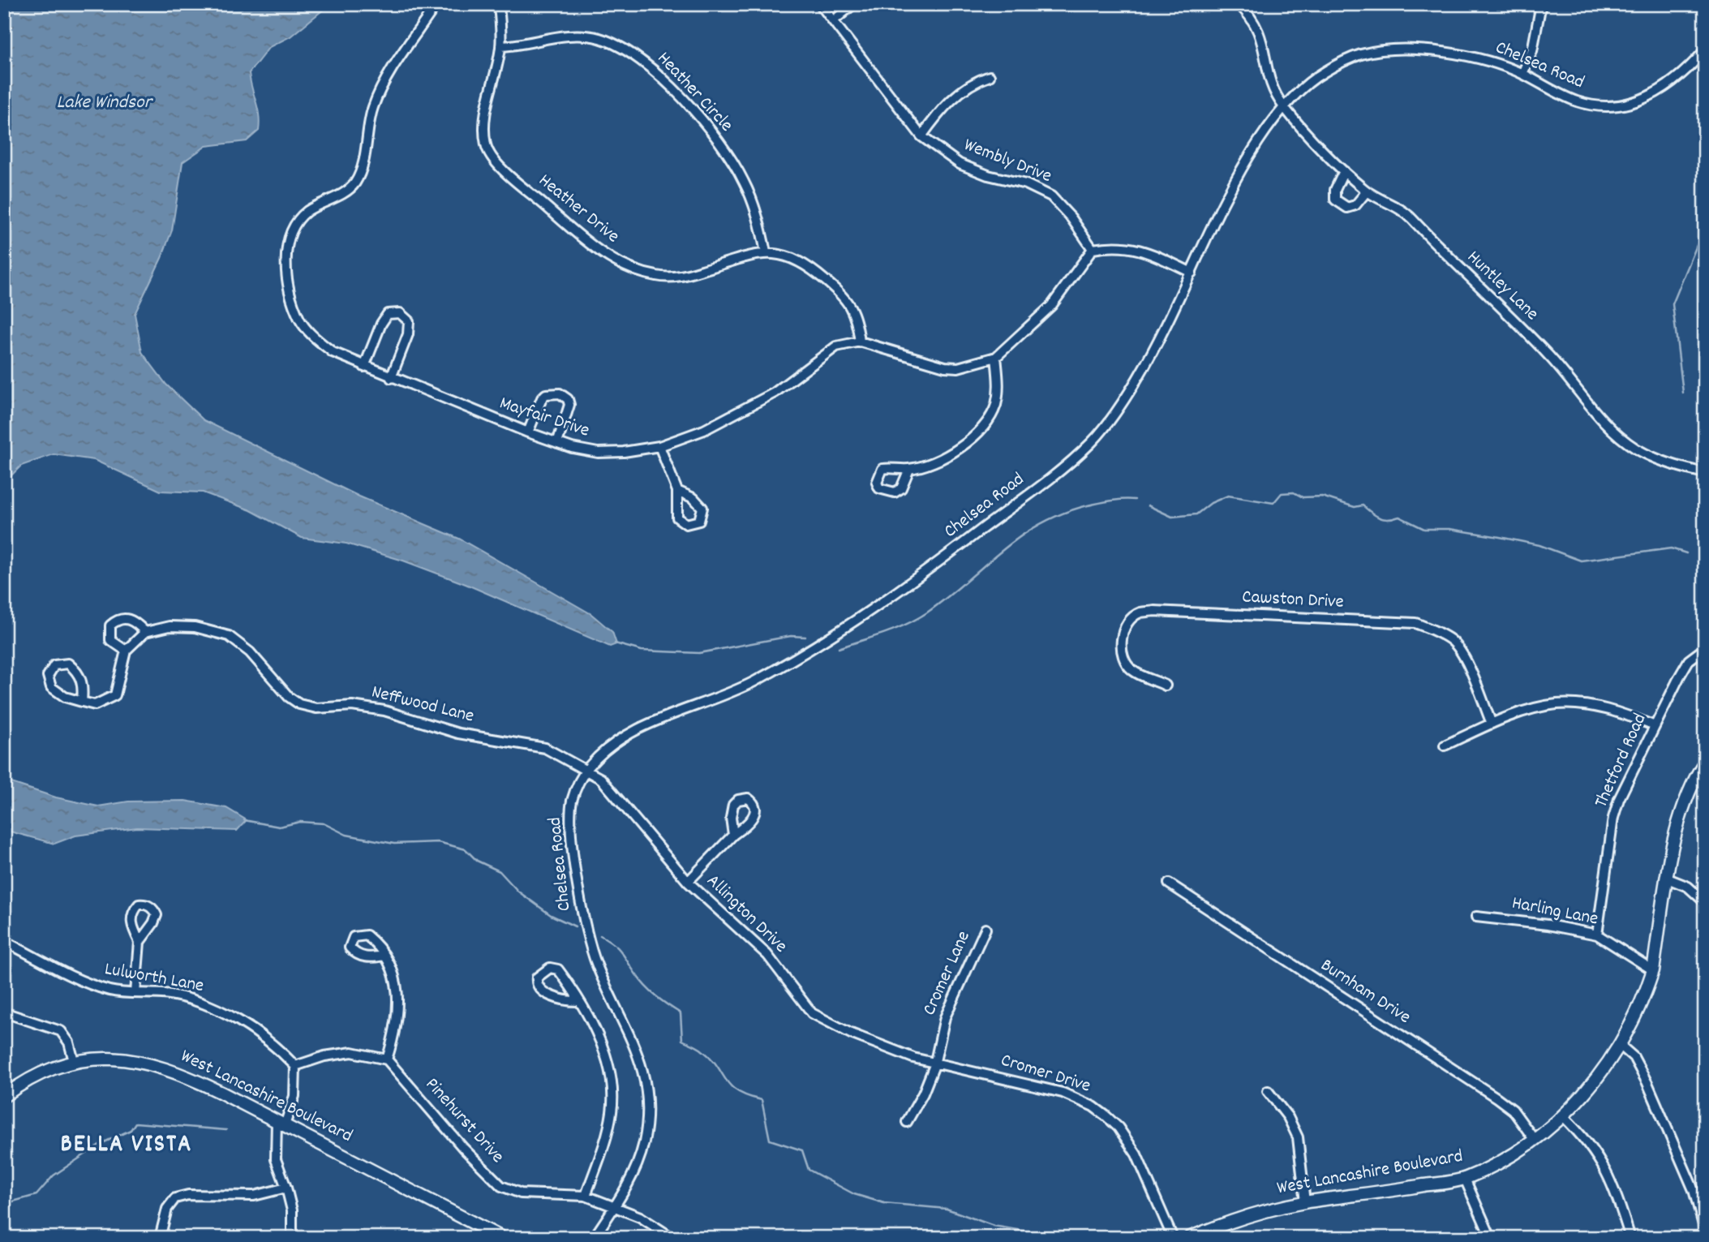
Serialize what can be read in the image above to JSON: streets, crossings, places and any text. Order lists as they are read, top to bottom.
{
  "streets": {
    "main road": ["West Lancashire Boulevard"],
    "street": [
      "Chelsea Road",
      "Heather Circle",
      "Wembly Drive",
      "Heather Drive",
      "Huntley Lane",
      "Mayfair Drive",
      "Cawston Drive",
      "Neffwood Lane",
      "Thetford Road",
      "Harling Lane",
      "Allington Drive",
      "Cromer Lane",
      "Lulworth Lane",
      "Burnham Drive",
      "Cromer Drive",
      "Pinehurst Drive"
    ]
  },
  "crossings": [
    ["Chelsea Road", "Huntley Lane"],
    ["Chelsea Road", "Neffwood Lane"],
    ["Chelsea Road", "Allington Drive"],
    ["Chelsea Road", "Pinehurst Drive"],
    ["Heather Circle", "Heather Drive"],
    ["Neffwood Lane", "Allington Drive"],
    ["Thetford Road", "Harling Lane"],
    ["Harling Lane", "West Lancashire Boulevard"],
    ["Allington Drive", "Cromer Lane"],
    ["Allington Drive", "Cromer Drive"],
    ["Cromer Lane", "Cromer Drive"],
    ["Burnham Drive", "West Lancashire Boulevard"]
  ],
  "districts": ["BELLA VISTA"],
  "water": ["Lake Windsor"]
}
